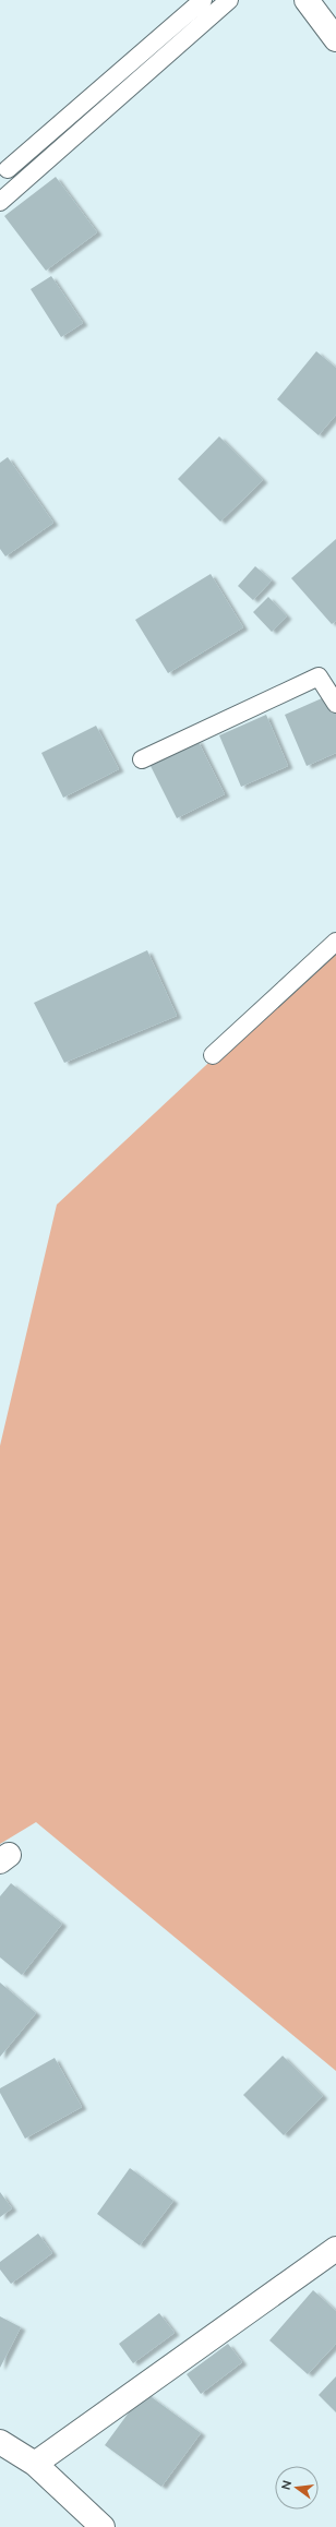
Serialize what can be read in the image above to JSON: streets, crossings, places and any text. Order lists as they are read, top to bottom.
{
  "north": "left"
}
